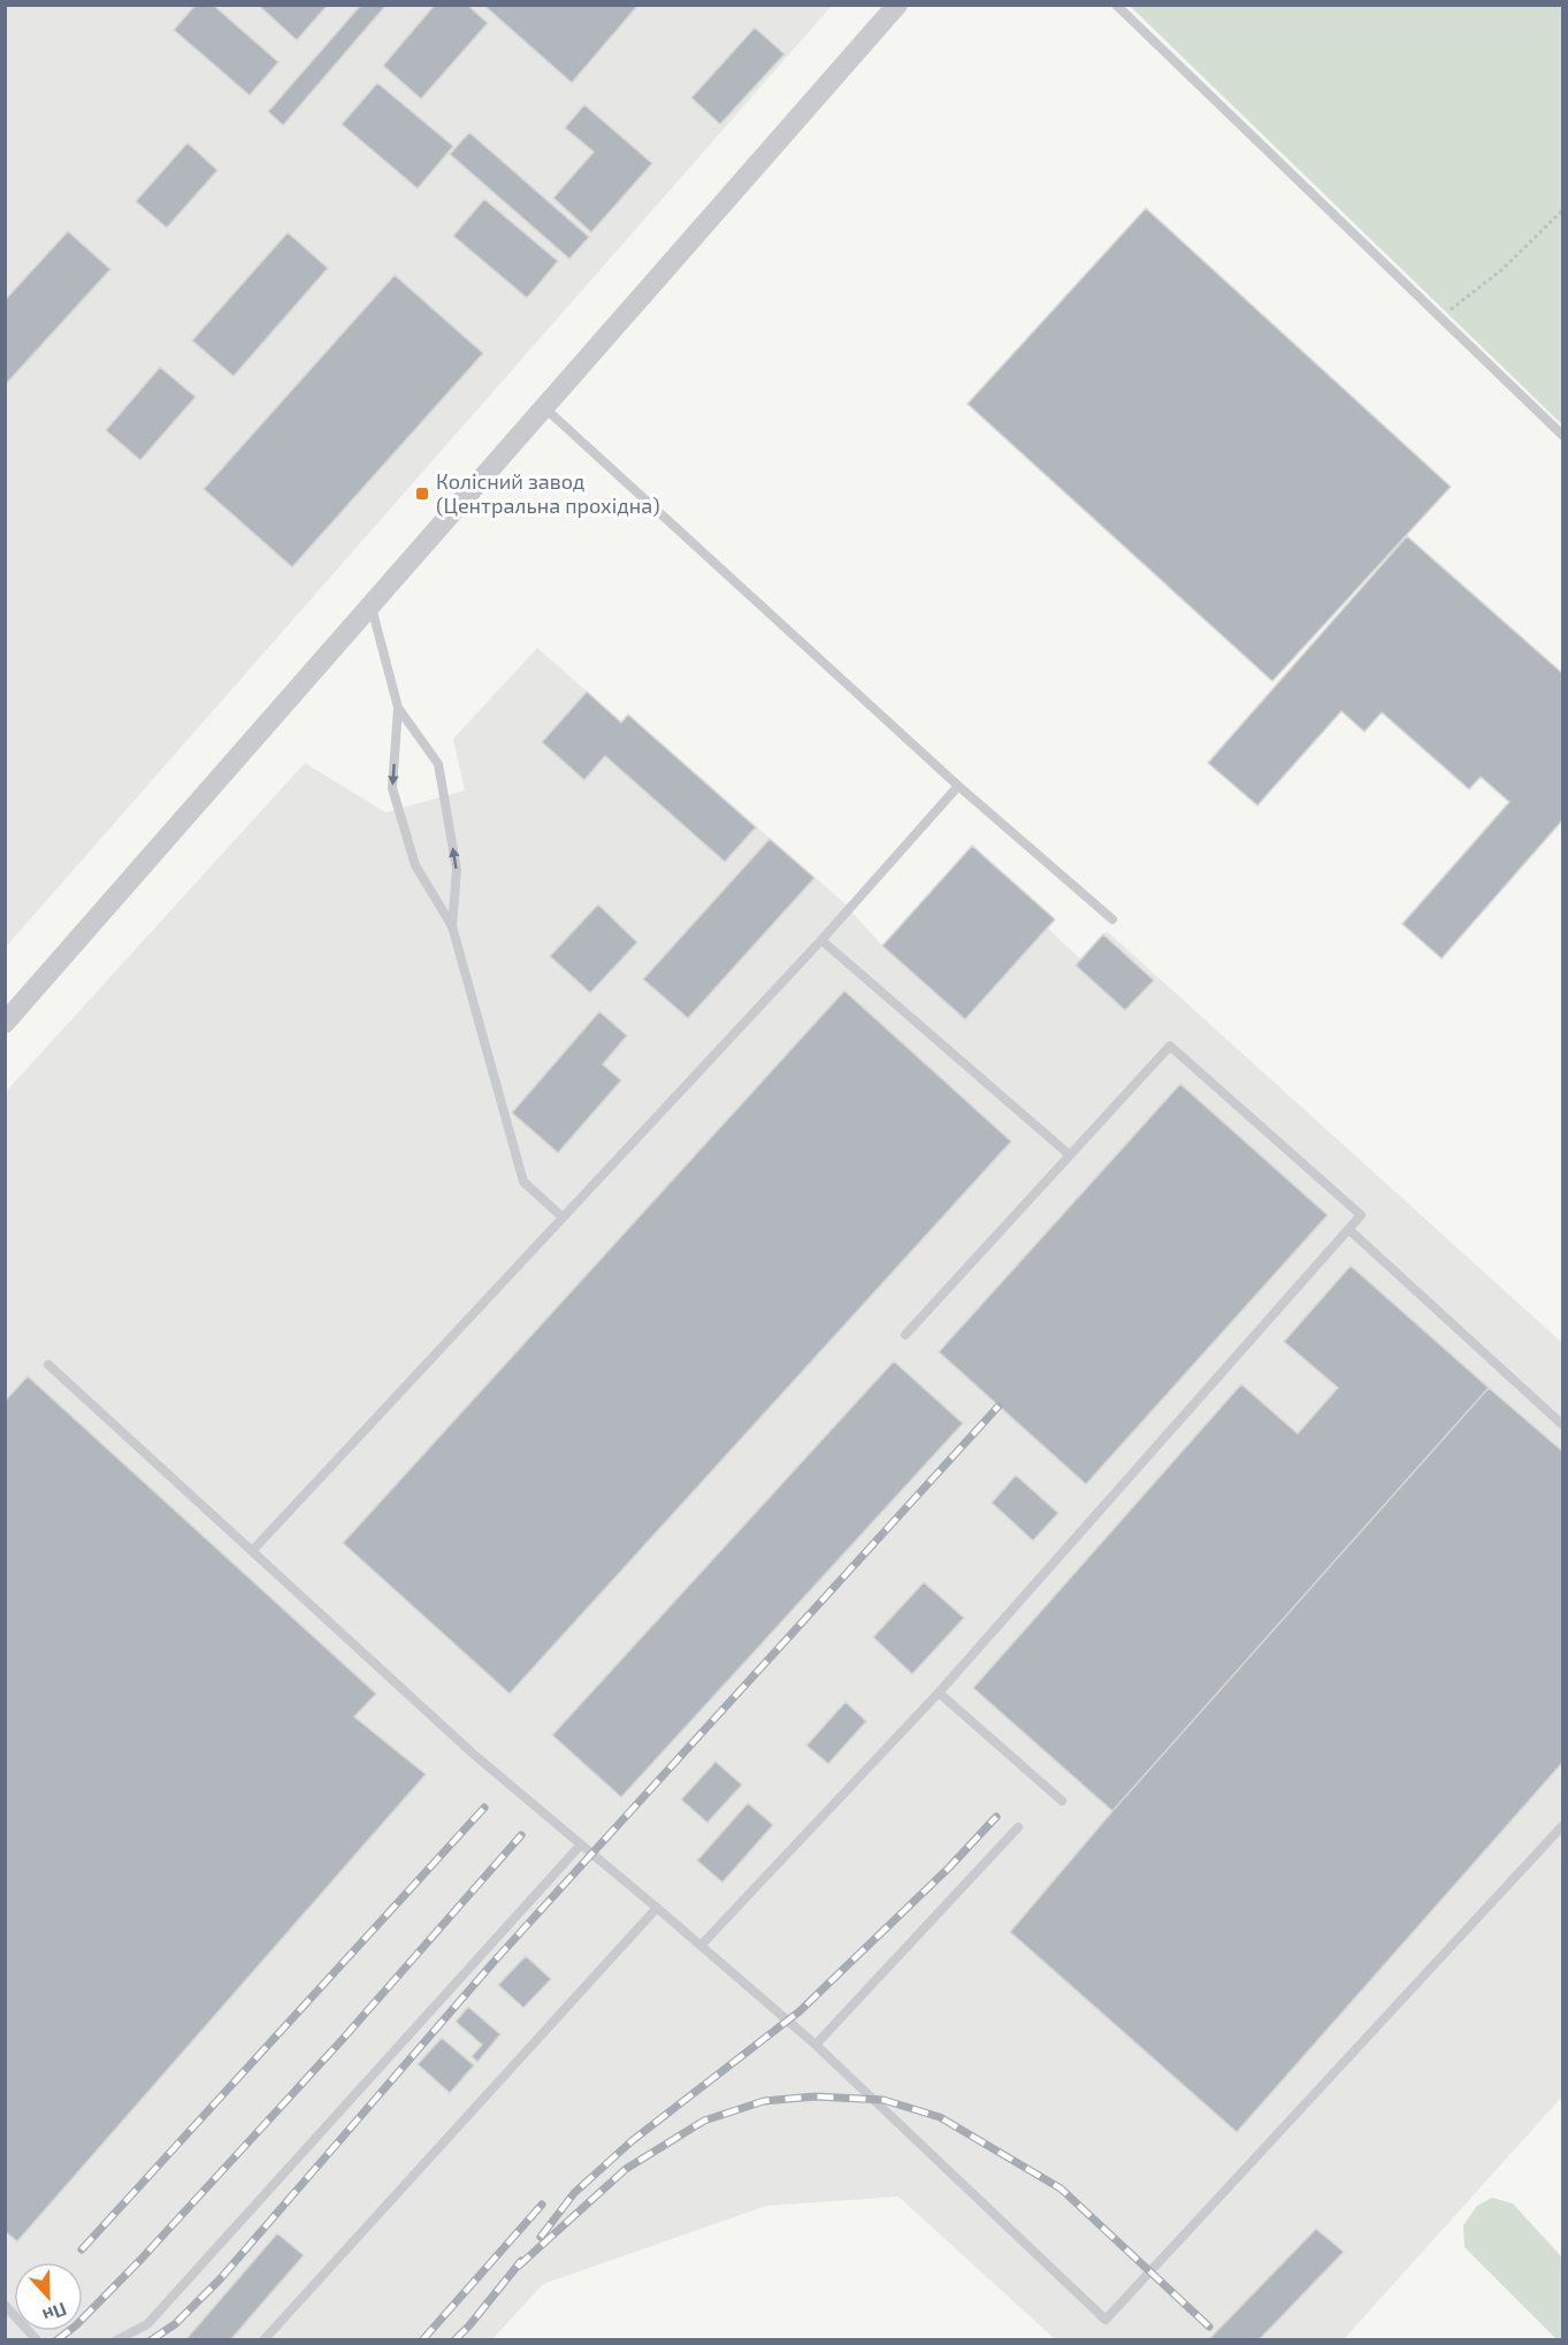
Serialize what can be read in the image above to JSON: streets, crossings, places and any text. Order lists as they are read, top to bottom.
{
  "places": {
    "transit": ["Колісний завод (Центральна прохідна)"]
  },
  "north": "bottom"
}
